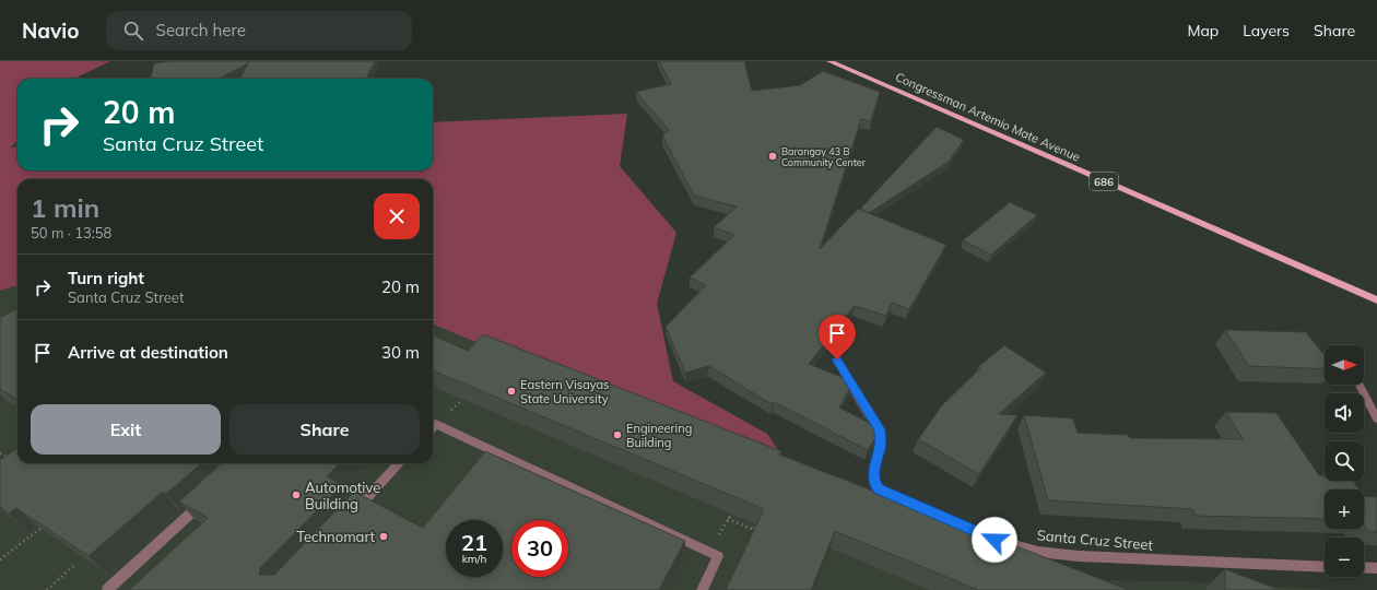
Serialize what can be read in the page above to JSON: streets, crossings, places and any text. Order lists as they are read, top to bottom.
{
  "streets": {
    "main road": ["Congressman Artemio Mate Avenue", "686"],
    "street": ["Santa Cruz Street"]
  },
  "places": [
    "Barangay 43 B Community Center",
    "Eastern Visayas State University",
    "Engineering Building",
    "Automotive Building",
    "Technomart"
  ],
  "north": "right",
  "page": {
    "header": "Navio",
    "search": "Search here",
    "nav": ["Map", "Layers", "Share"],
    "turn": ["20 m", "Santa Cruz Street"],
    "heading": ["1 min", "50 m · 13:58"],
    "list": [
      {
        "name": "Turn right",
        "note": "Santa Cruz Street",
        "value": "20 m"
      },
      {
        "name": "Arrive at destination",
        "value": "30 m"
      }
    ],
    "map_buttons": ["+", "−"],
    "buttons": ["Exit", "Share"],
    "speed": "21 km/h",
    "limit": "30"
  }
}
